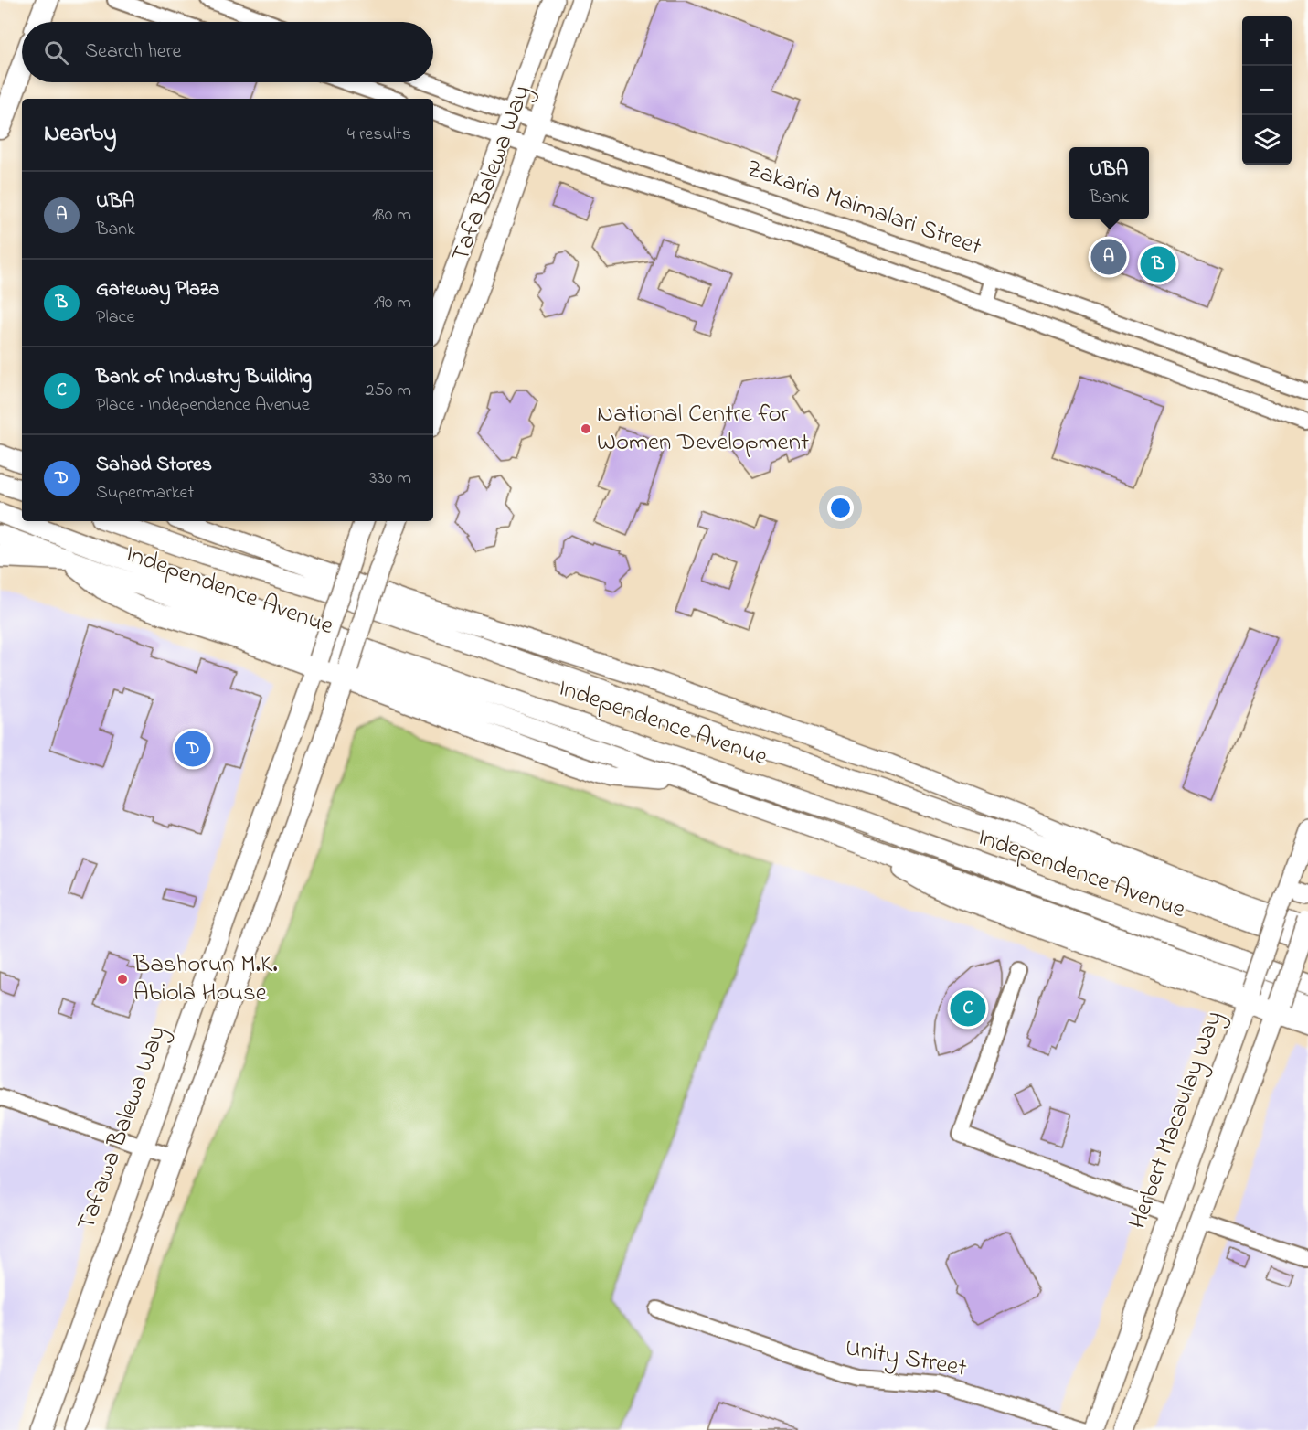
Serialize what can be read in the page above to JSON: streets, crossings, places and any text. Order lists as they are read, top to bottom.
{
  "streets": {
    "main road": [
      "Tafa Balewa Way",
      "Independence Avenue",
      "Herbert Macaulay Way",
      "Tafawa Balewa Way"
    ],
    "street": ["Zakaria Maimalari Street", "Unity Street"]
  },
  "crossings": [
    ["Tafa Balewa Way", "Zakaria Maimalari Street"]
  ],
  "places": ["National Centre for Women Development", "Bashorun M.K. Abiola House"],
  "page": {
    "map_buttons": ["+", "−"],
    "search": "Search here",
    "heading": ["Nearby", "4 results"],
    "popup": ["UBA", "Bank"],
    "list": [
      {
        "mark": "A",
        "name": "UBA",
        "note": "Bank",
        "value": "180 m"
      },
      {
        "mark": "B",
        "name": "Gateway Plaza",
        "note": "Place",
        "value": "190 m"
      },
      {
        "mark": "C",
        "name": "Bank of Industry Building",
        "note": "Place · Independence Avenue",
        "value": "250 m"
      },
      {
        "mark": "D",
        "name": "Sahad Stores",
        "note": "Supermarket",
        "value": "330 m"
      }
    ],
    "pins": [
      "A",
      "B",
      "D",
      "C"
    ]
  }
}
